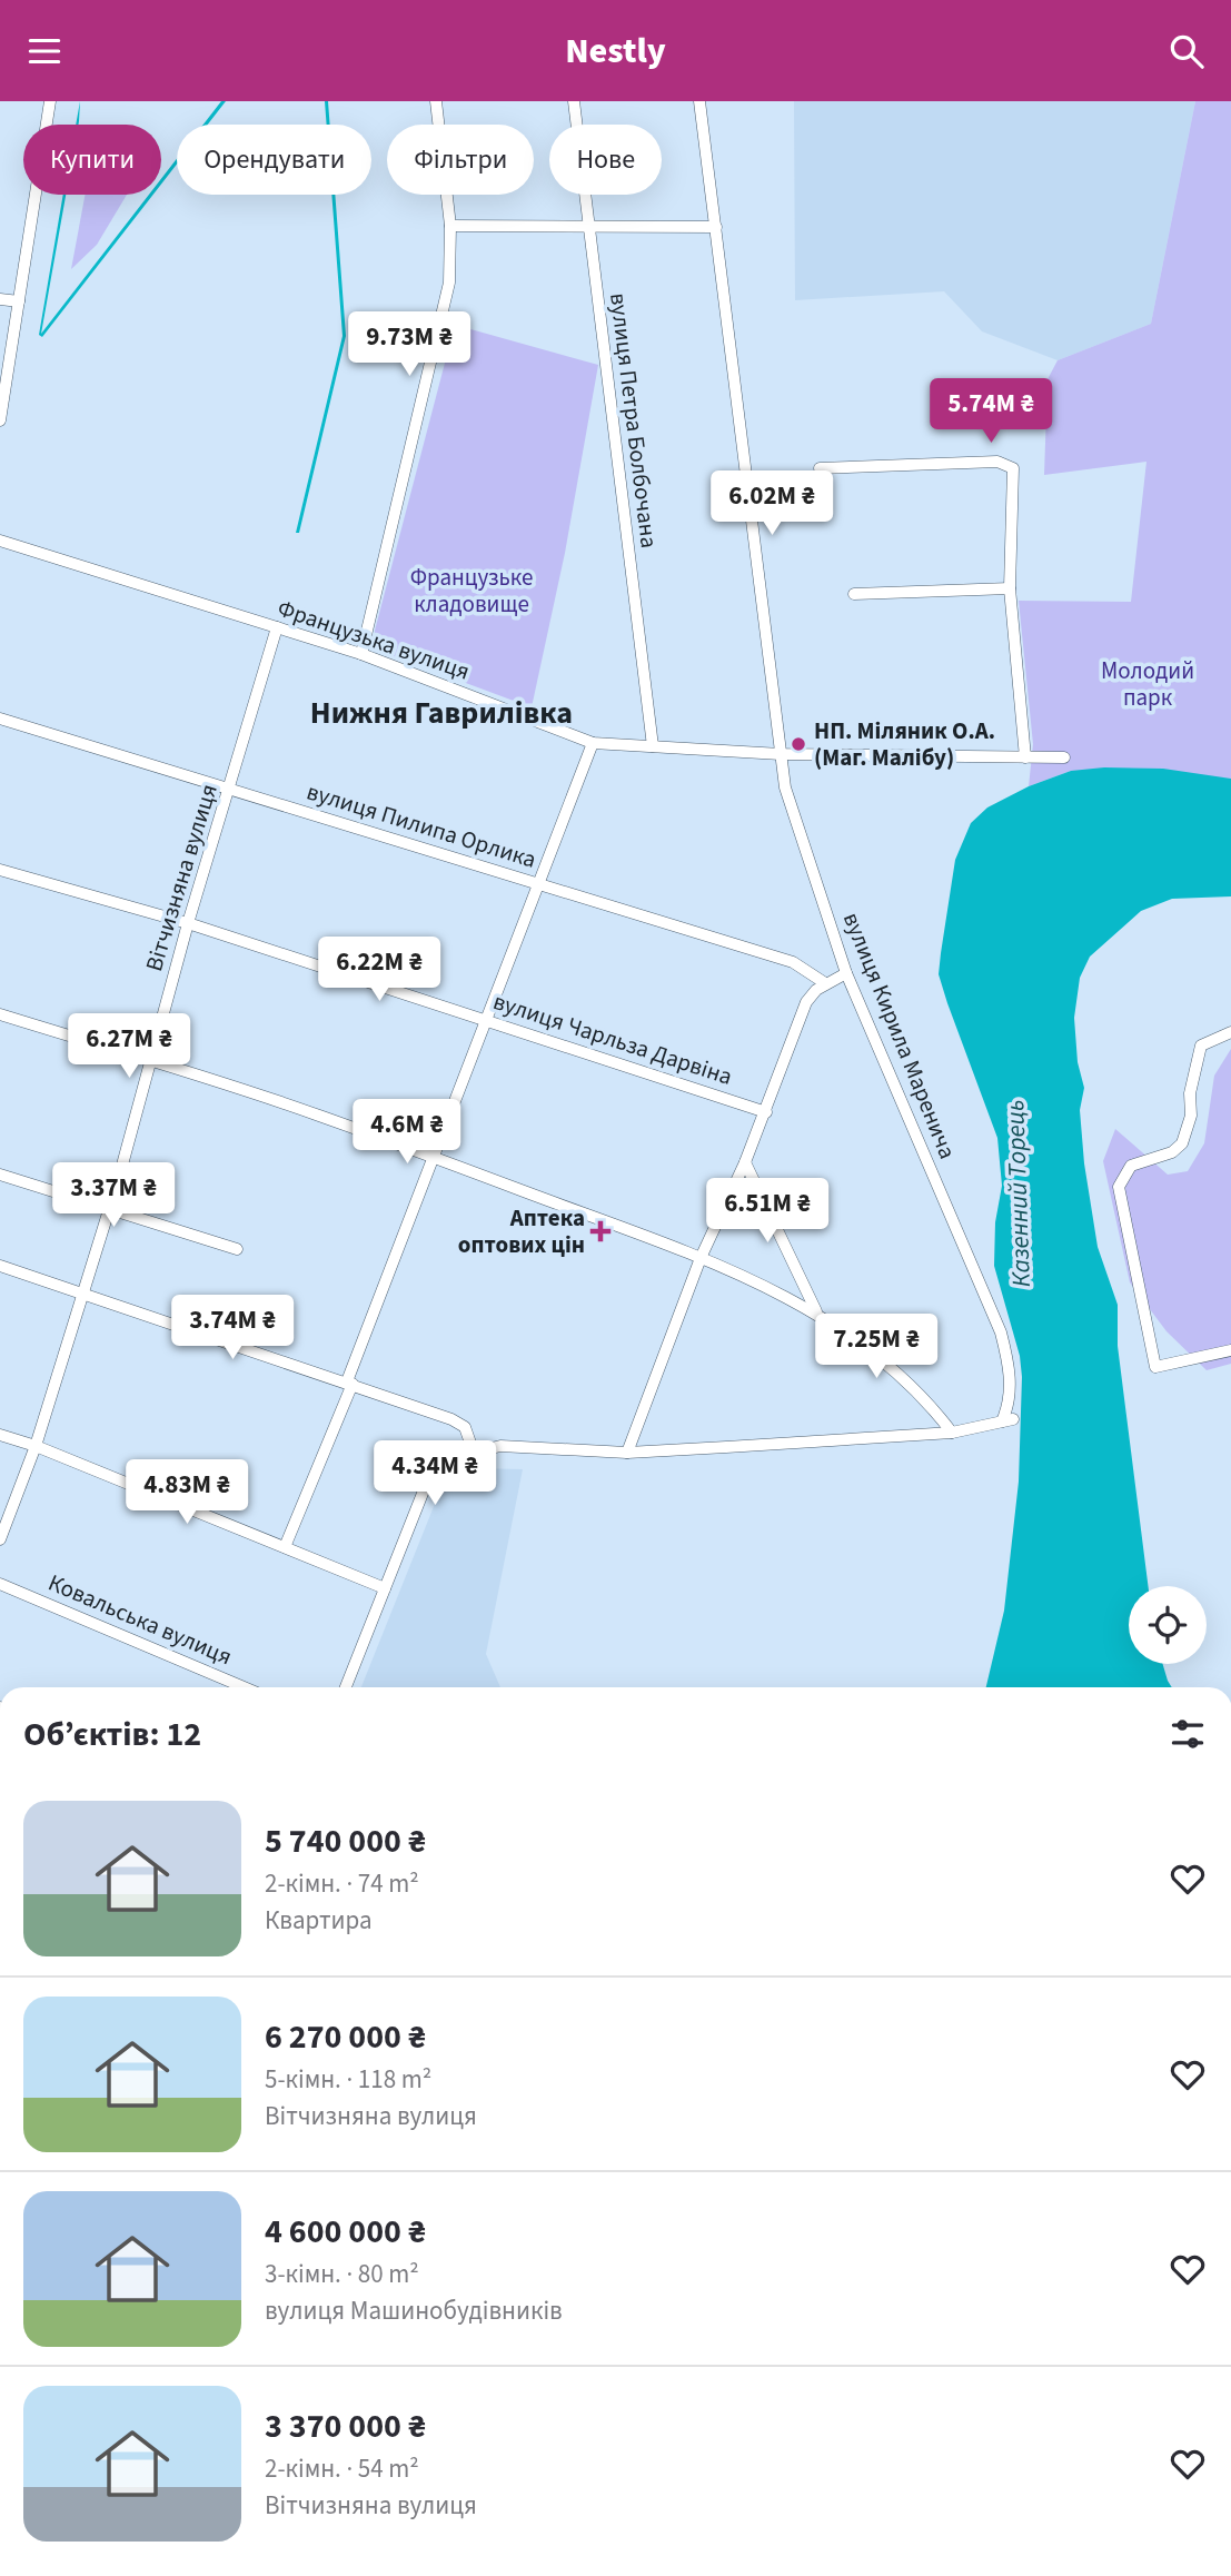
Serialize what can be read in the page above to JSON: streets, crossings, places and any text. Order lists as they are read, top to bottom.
{
  "streets": {
    "street": [
      "вулиця Петра Болбочана",
      "Французька вулиця",
      "вулиця Пилипа Орлика",
      "Вітчизняна вулиця",
      "вулиця Кирила Маренича",
      "вулиця Чарльза Дарвіна",
      "Ковальська вулиця"
    ]
  },
  "crossings": [
    ["вулиця Петра Болбочана", "Французька вулиця"],
    ["Французька вулиця", "Вітчизняна вулиця"],
    ["Французька вулиця", "вулиця Кирила Маренича"],
    ["вулиця Пилипа Орлика", "Вітчизняна вулиця"],
    ["Вітчизняна вулиця", "вулиця Чарльза Дарвіна"]
  ],
  "districts": ["Нижня Гаврилівка"],
  "water": ["Казенний Торець"],
  "parks": ["Французьке кладовище", "Молодий парк"],
  "places": {
    "other": ["НП. Міляник О.А. (Маг. Малібу)"],
    "health": ["Аптека оптових цін"]
  },
  "page": {
    "header": "Nestly",
    "chip": [
      "Купити",
      "Орендувати",
      "Фільтри",
      "Нове"
    ],
    "price": [
      "9.73M ₴",
      "5.74M ₴",
      "6.02M ₴",
      "6.22M ₴",
      "6.27M ₴",
      "4.6M ₴",
      "3.37M ₴",
      "6.51M ₴",
      "3.74M ₴",
      "7.25M ₴",
      "4.34M ₴",
      "4.83M ₴"
    ],
    "heading": "Об’єктів: 12",
    "list": [
      {
        "name": "5 740 000 ₴",
        "note": "2-кімн. · 74 m² · Квартира"
      },
      {
        "name": "6 270 000 ₴",
        "note": "5-кімн. · 118 m² · Вітчизняна вулиця"
      },
      {
        "name": "4 600 000 ₴",
        "note": "3-кімн. · 80 m² · вулиця Машинобудівників"
      },
      {
        "name": "3 370 000 ₴",
        "note": "2-кімн. · 54 m² · Вітчизняна вулиця"
      }
    ]
  }
}
